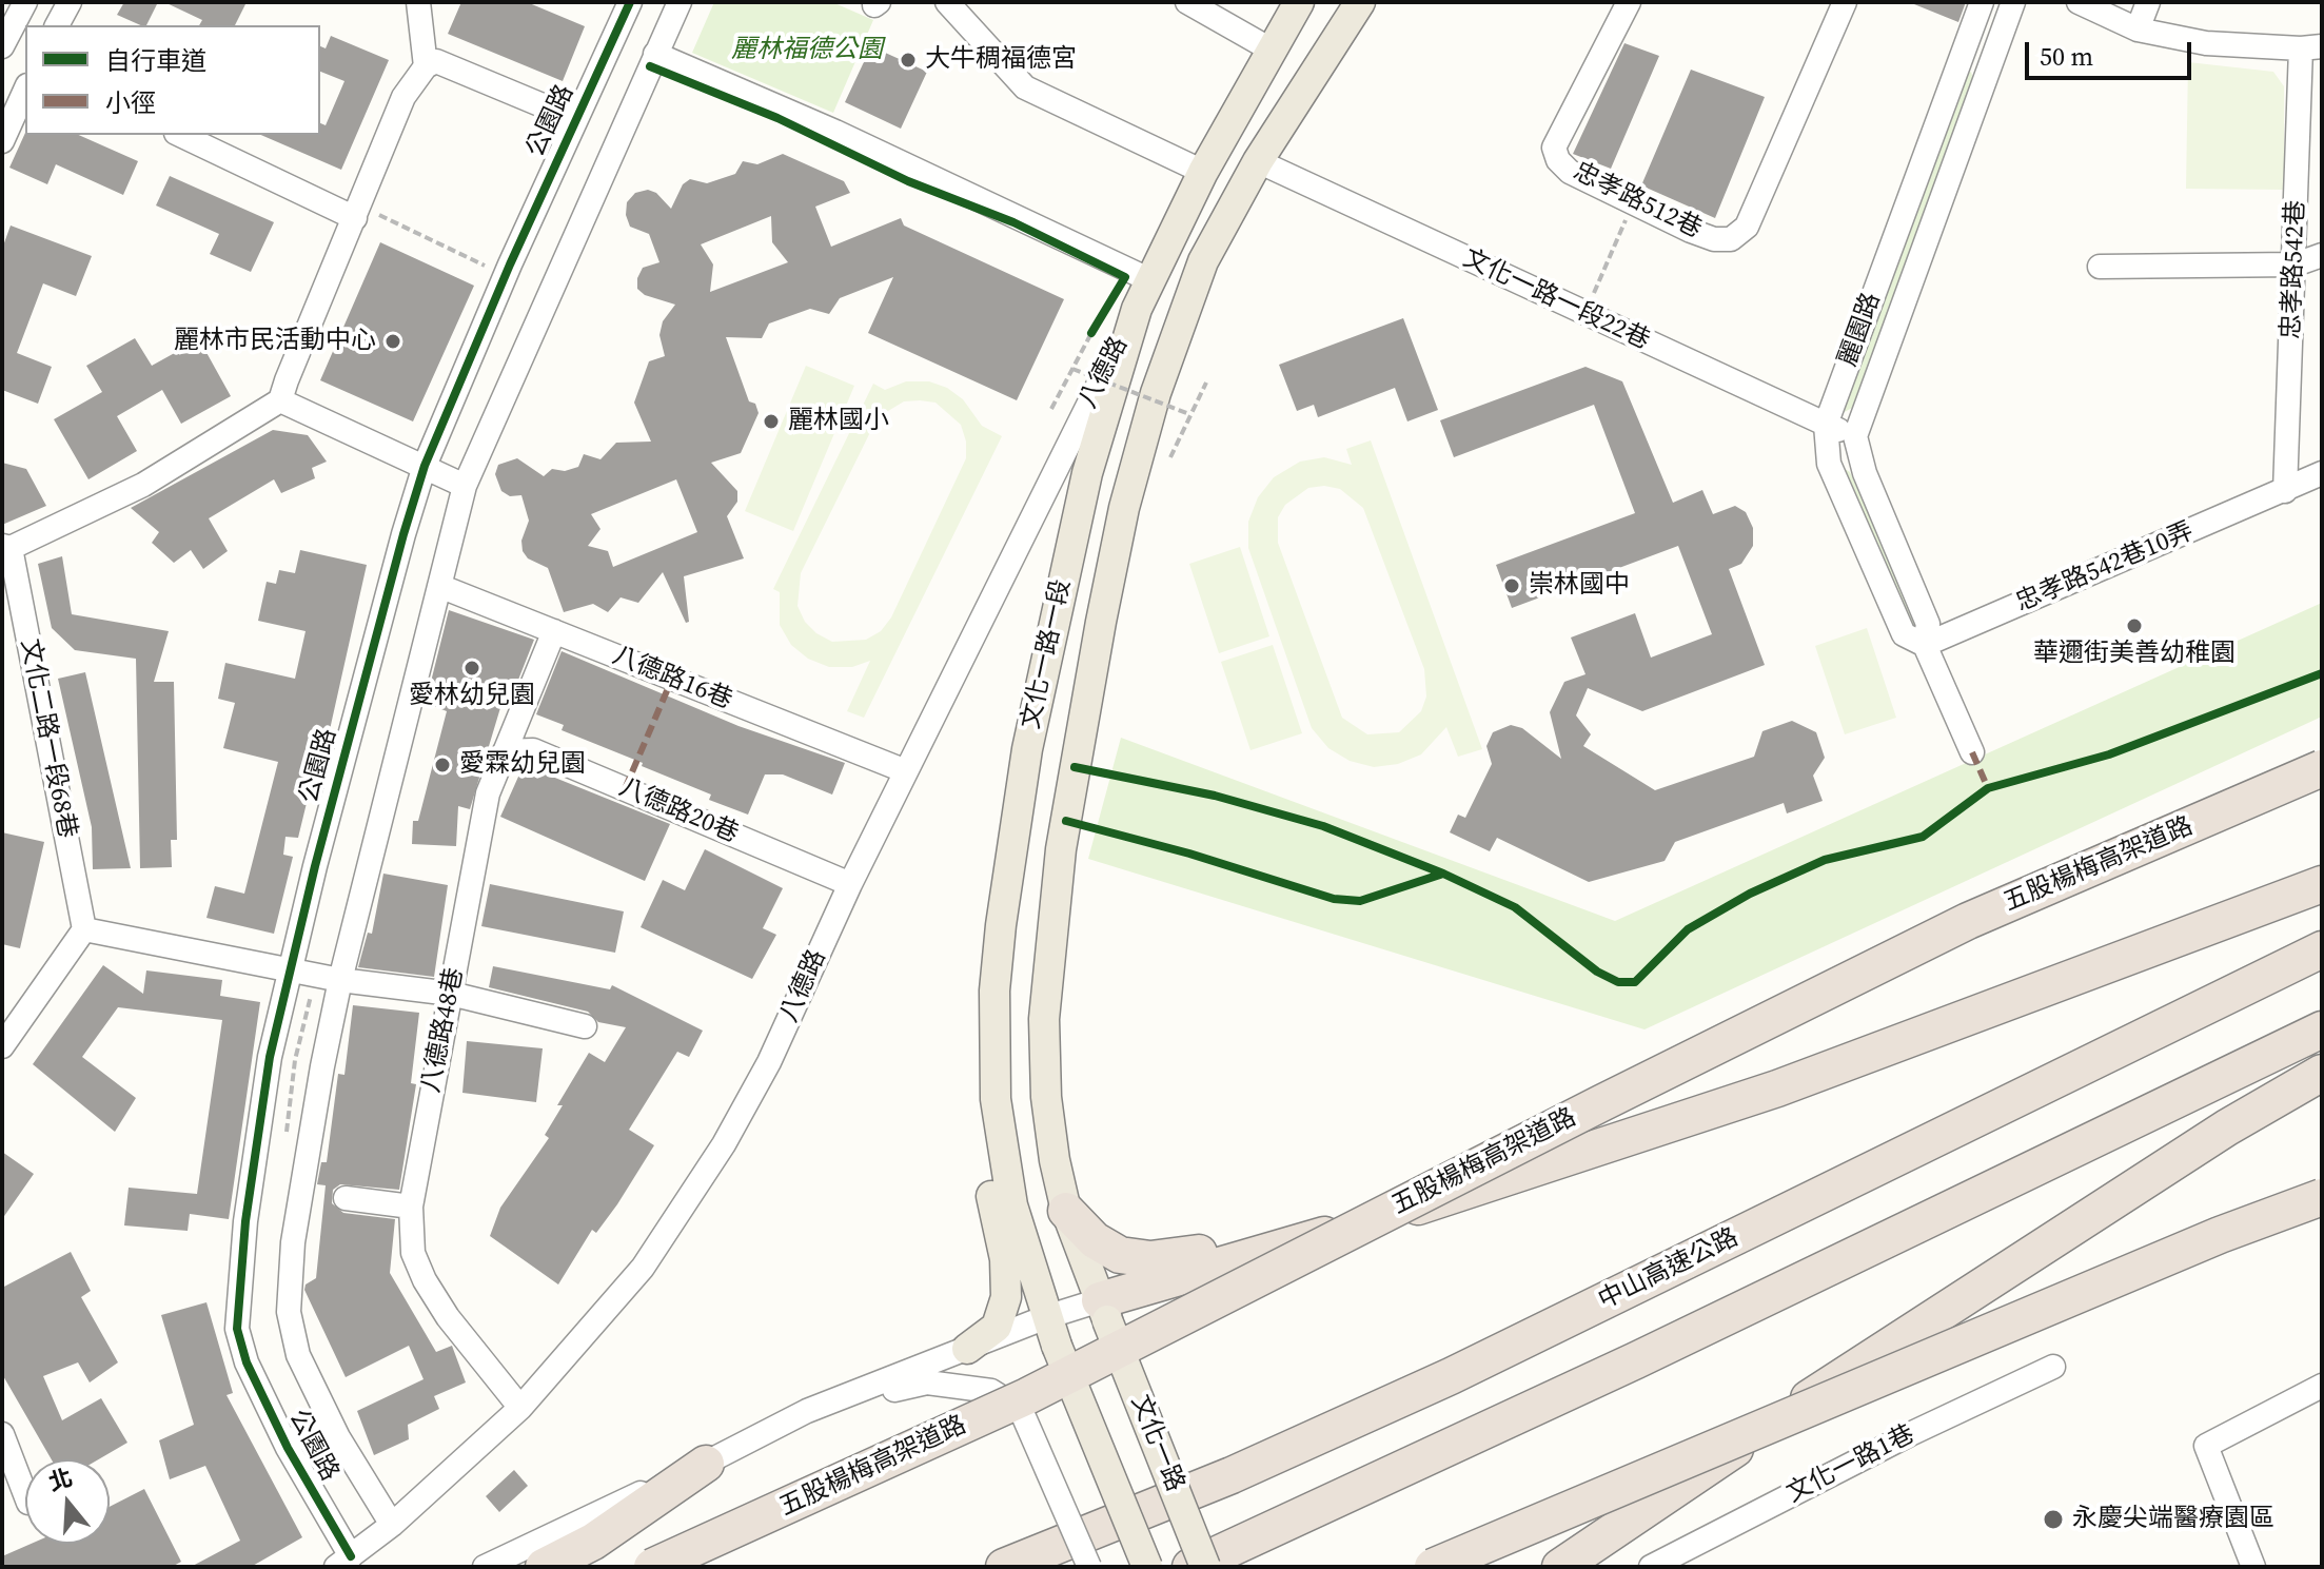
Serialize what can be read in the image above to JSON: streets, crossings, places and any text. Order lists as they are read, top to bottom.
{
  "streets": {
    "highway": ["五股楊梅高架道路", "中山高速公路"],
    "main road": ["文化一路一段", "文化一路"],
    "street": [
      "公園路",
      "忠孝路512巷",
      "忠孝路542巷",
      "文化一路一段22巷",
      "麗園路",
      "八德路",
      "忠孝路542巷10弄",
      "八德路16巷",
      "文化二路一段68巷",
      "八德路20巷",
      "八德路48巷",
      "文化一路1巷"
    ]
  },
  "crossings": [
    ["公園路", "八德路"],
    ["公園路", "八德路16巷"],
    ["忠孝路542巷", "忠孝路542巷10弄"],
    ["文化一路一段22巷", "麗園路"],
    ["文化一路一段22巷", "文化一路一段"],
    ["麗園路", "忠孝路542巷10弄"],
    ["八德路", "文化一路一段"],
    ["八德路", "八德路16巷"],
    ["八德路", "八德路20巷"],
    ["八德路", "八德路48巷"],
    ["文化一路一段", "文化一路"],
    ["八德路16巷", "八德路48巷"],
    ["八德路20巷", "八德路48巷"]
  ],
  "parks": ["麗林福德公園"],
  "places": [
    "大牛稠福德宮",
    "麗林市民活動中心",
    "麗林國小",
    "崇林國中",
    "華邇街美善幼稚園",
    "愛林幼兒園",
    "愛霖幼兒園",
    "永慶尖端醫療園區"
  ],
  "legend": ["自行車道", "小徑"],
  "scale_bar": "50 m",
  "north": "top"
}
